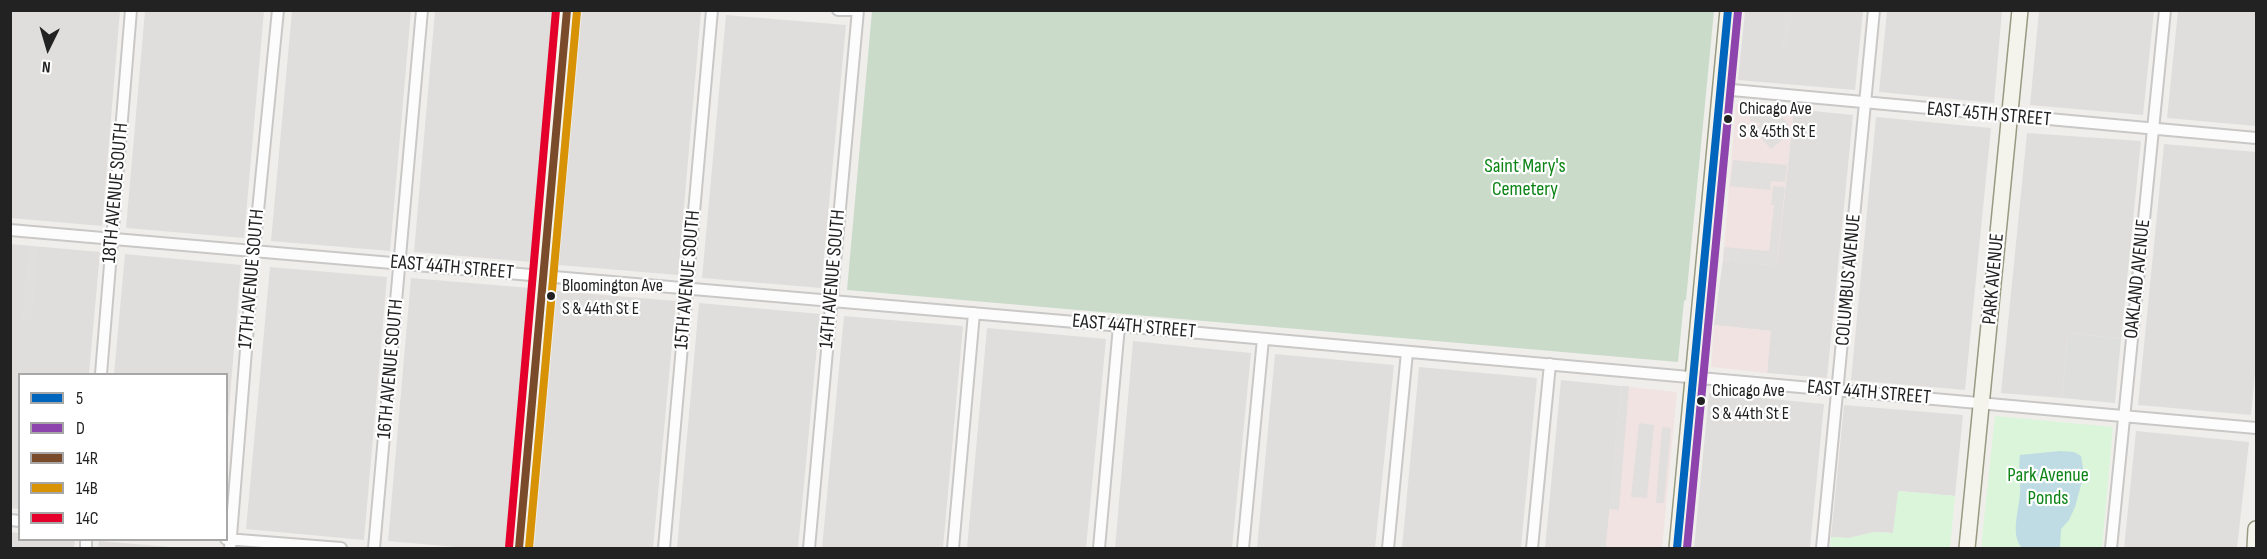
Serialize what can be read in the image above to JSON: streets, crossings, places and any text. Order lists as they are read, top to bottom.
{
  "streets": {
    "street": [
      "EAST 45TH STREET",
      "18TH AVENUE SOUTH",
      "EAST 44TH STREET",
      "17TH AVENUE SOUTH",
      "14TH AVENUE SOUTH",
      "PARK AVENUE",
      "OAKLAND AVENUE",
      "15TH AVENUE SOUTH",
      "COLUMBUS AVENUE",
      "16TH AVENUE SOUTH"
    ]
  },
  "crossings": [
    ["EAST 45TH STREET", "PARK AVENUE"],
    ["EAST 45TH STREET", "OAKLAND AVENUE"],
    ["EAST 45TH STREET", "COLUMBUS AVENUE"],
    ["18TH AVENUE SOUTH", "EAST 44TH STREET"],
    ["EAST 44TH STREET", "17TH AVENUE SOUTH"],
    ["EAST 44TH STREET", "14TH AVENUE SOUTH"],
    ["EAST 44TH STREET", "PARK AVENUE"],
    ["EAST 44TH STREET", "OAKLAND AVENUE"],
    ["EAST 44TH STREET", "15TH AVENUE SOUTH"],
    ["EAST 44TH STREET", "COLUMBUS AVENUE"],
    ["EAST 44TH STREET", "16TH AVENUE SOUTH"]
  ],
  "parks": ["Saint Mary's Cemetery", "Park Avenue Ponds"],
  "places": ["Chicago Ave S & 45th St E", "Bloomington Ave S & 44th St E", "Chicago Ave S & 44th St E"],
  "lines": [
    "transit line 5",
    "transit line 14R",
    "transit line 14C",
    "transit line D",
    "transit line 14B"
  ],
  "legend": [
    "5",
    "D",
    "14R",
    "14B",
    "14C"
  ],
  "north": "bottom"
}
